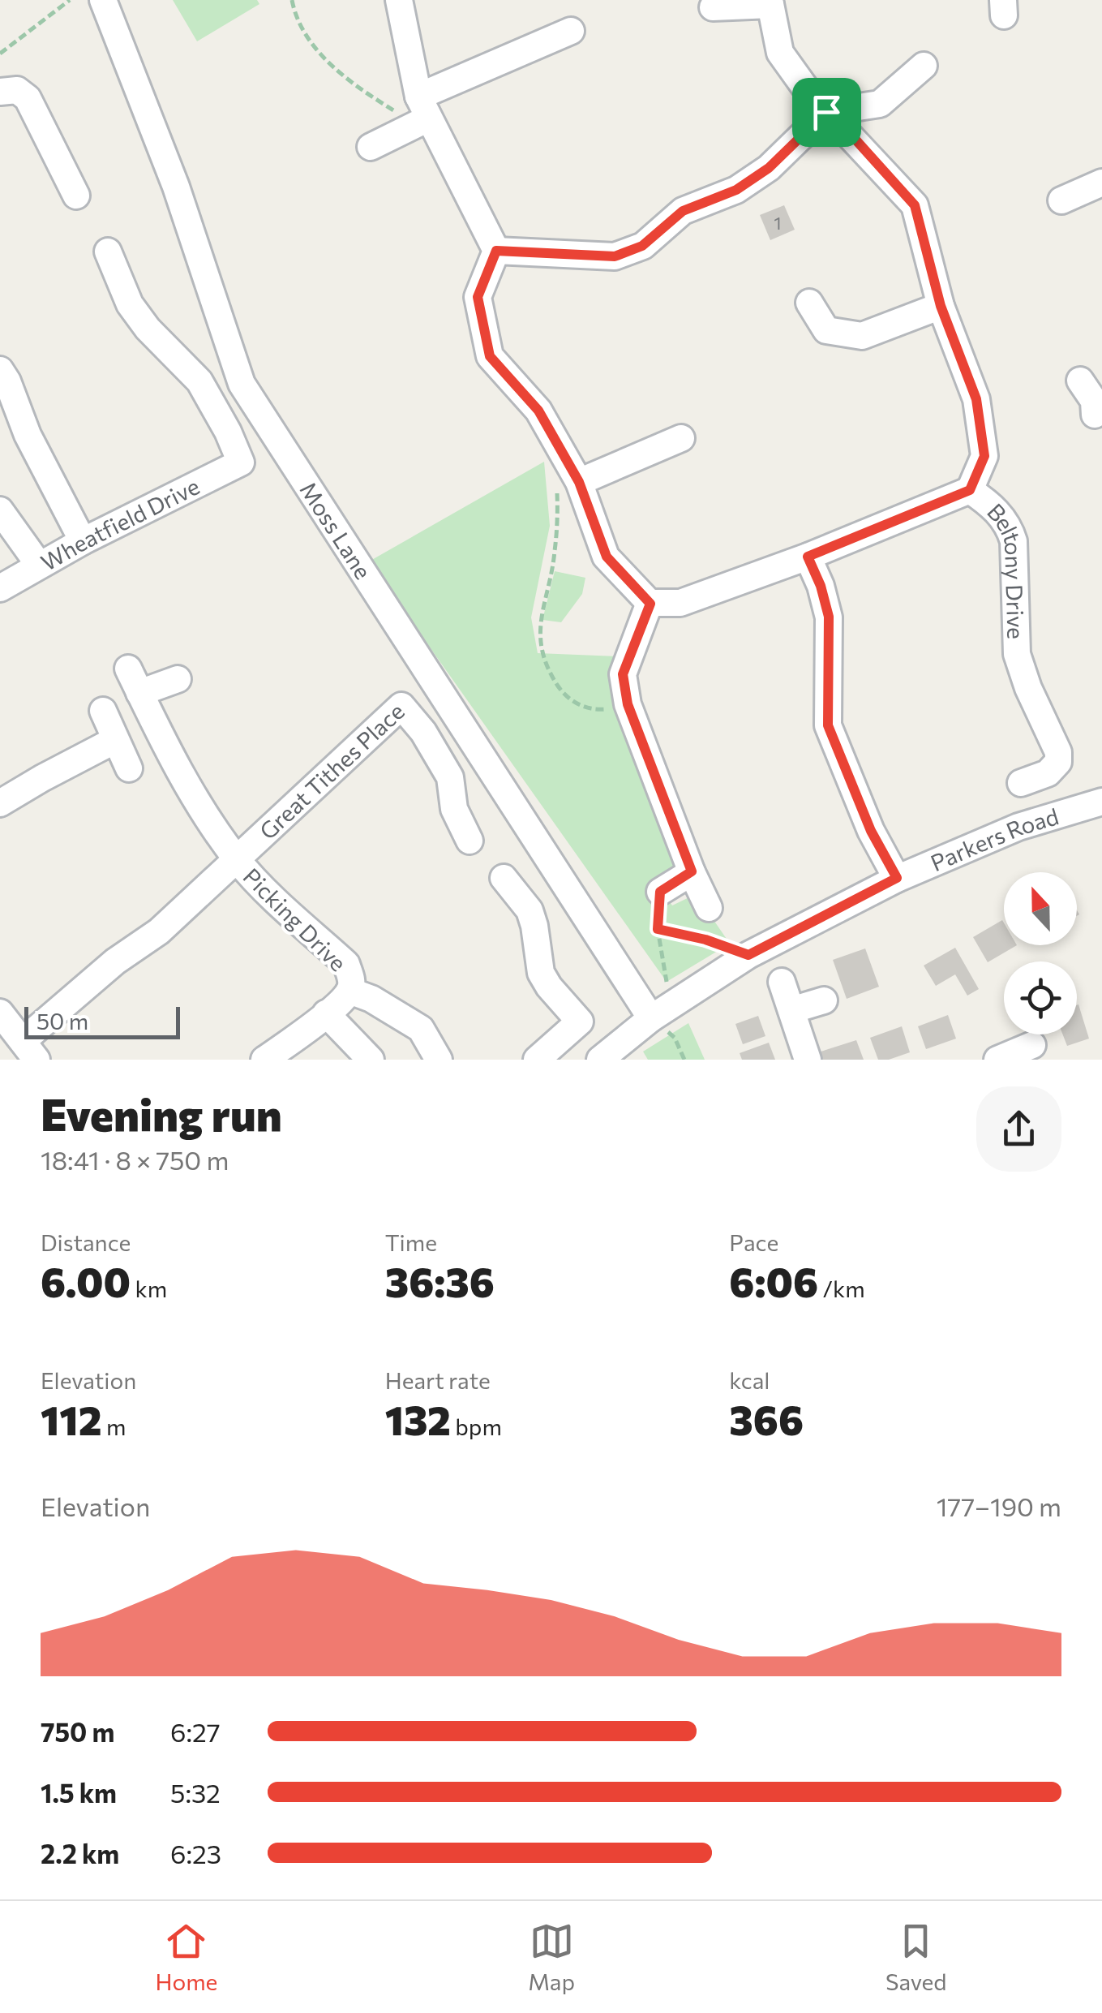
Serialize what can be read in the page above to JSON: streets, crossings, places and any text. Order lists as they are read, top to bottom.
{
  "streets": {
    "street": [
      "Wheatfield Drive",
      "Moss Lane",
      "Beltony Drive",
      "Great Tithes Place",
      "Parkers Road",
      "Picking Drive"
    ]
  },
  "crossings": [
    ["Moss Lane", "Parkers Road"],
    ["Great Tithes Place", "Picking Drive"]
  ],
  "house_numbers": ["1"],
  "scale_bar": "50 m",
  "north": "top",
  "page": {
    "scale": "50 m",
    "heading": ["Evening run", "18:41 · 8 × 750 m"],
    "stats": [
      ["Distance", "6.00 km"],
      ["Time", "36:36"],
      ["Pace", "6:06 /km"],
      ["Elevation", "112 m"],
      ["Heart rate", "132 bpm"],
      ["kcal", "366"]
    ],
    "chart": ["Elevation", "177–190 m"],
    "list": [
      {
        "name": "750 m",
        "note": "6:27"
      },
      {
        "name": "1.5 km",
        "note": "5:32"
      },
      {
        "name": "2.2 km",
        "note": "6:23"
      }
    ],
    "tabs": ["Home", "Map", "Saved"]
  }
}
